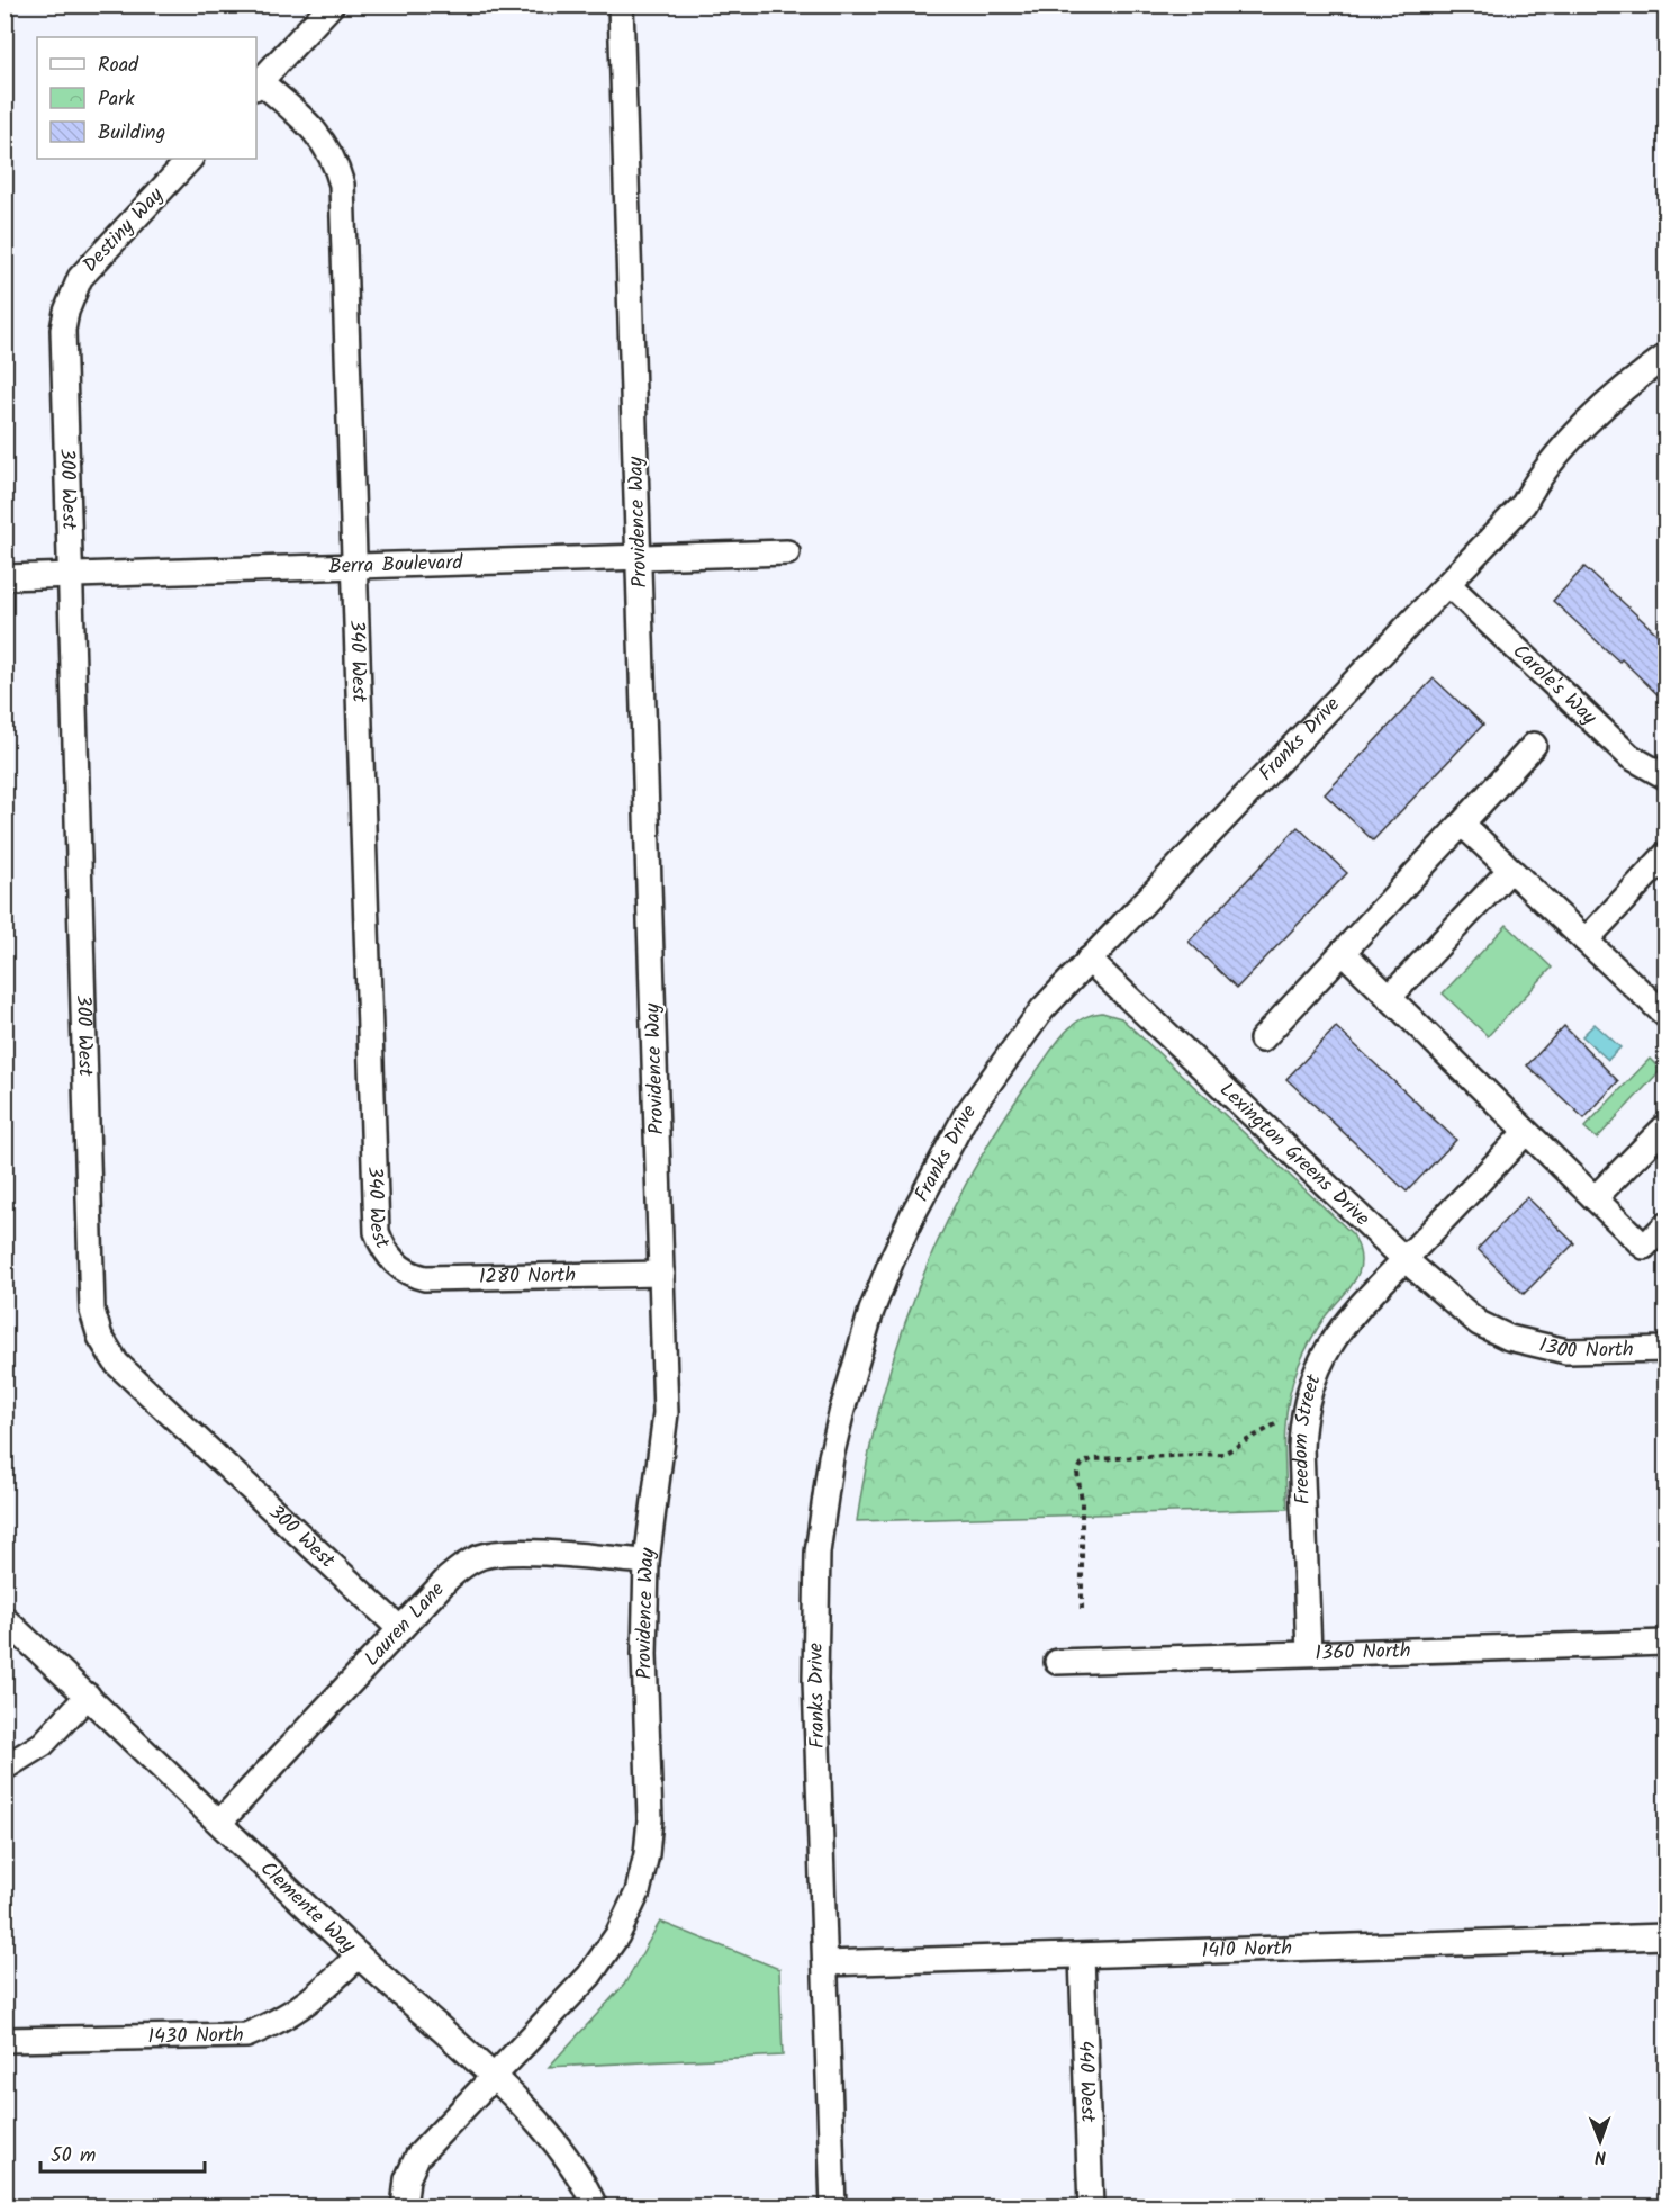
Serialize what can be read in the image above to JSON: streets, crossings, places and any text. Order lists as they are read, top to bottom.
{
  "streets": {
    "street": [
      "Destiny Way",
      "300 West",
      "Providence Way",
      "Berra Boulevard",
      "340 West",
      "Carole's Way",
      "Franks Drive",
      "Lexington Greens Drive",
      "1280 North",
      "1300 North",
      "Freedom Street",
      "Lauren Lane",
      "1360 North",
      "Clemente Way",
      "1410 North",
      "1430 North",
      "440 West"
    ]
  },
  "crossings": [
    ["Destiny Way", "300 West"],
    ["300 West", "Berra Boulevard"],
    ["300 West", "Lauren Lane"],
    ["Providence Way", "Berra Boulevard"],
    ["Providence Way", "1280 North"],
    ["Providence Way", "Lauren Lane"],
    ["Providence Way", "Clemente Way"],
    ["Berra Boulevard", "340 West"],
    ["340 West", "1280 North"],
    ["Carole's Way", "Franks Drive"],
    ["Franks Drive", "Lexington Greens Drive"],
    ["Franks Drive", "1410 North"],
    ["Lexington Greens Drive", "1300 North"],
    ["Lexington Greens Drive", "Freedom Street"],
    ["Freedom Street", "1360 North"],
    ["Lauren Lane", "Clemente Way"],
    ["Clemente Way", "1430 North"],
    ["1410 North", "440 West"]
  ],
  "legend": ["Road", "Park", "Building"],
  "scale_bar": "50 m",
  "north": "bottom"
}
